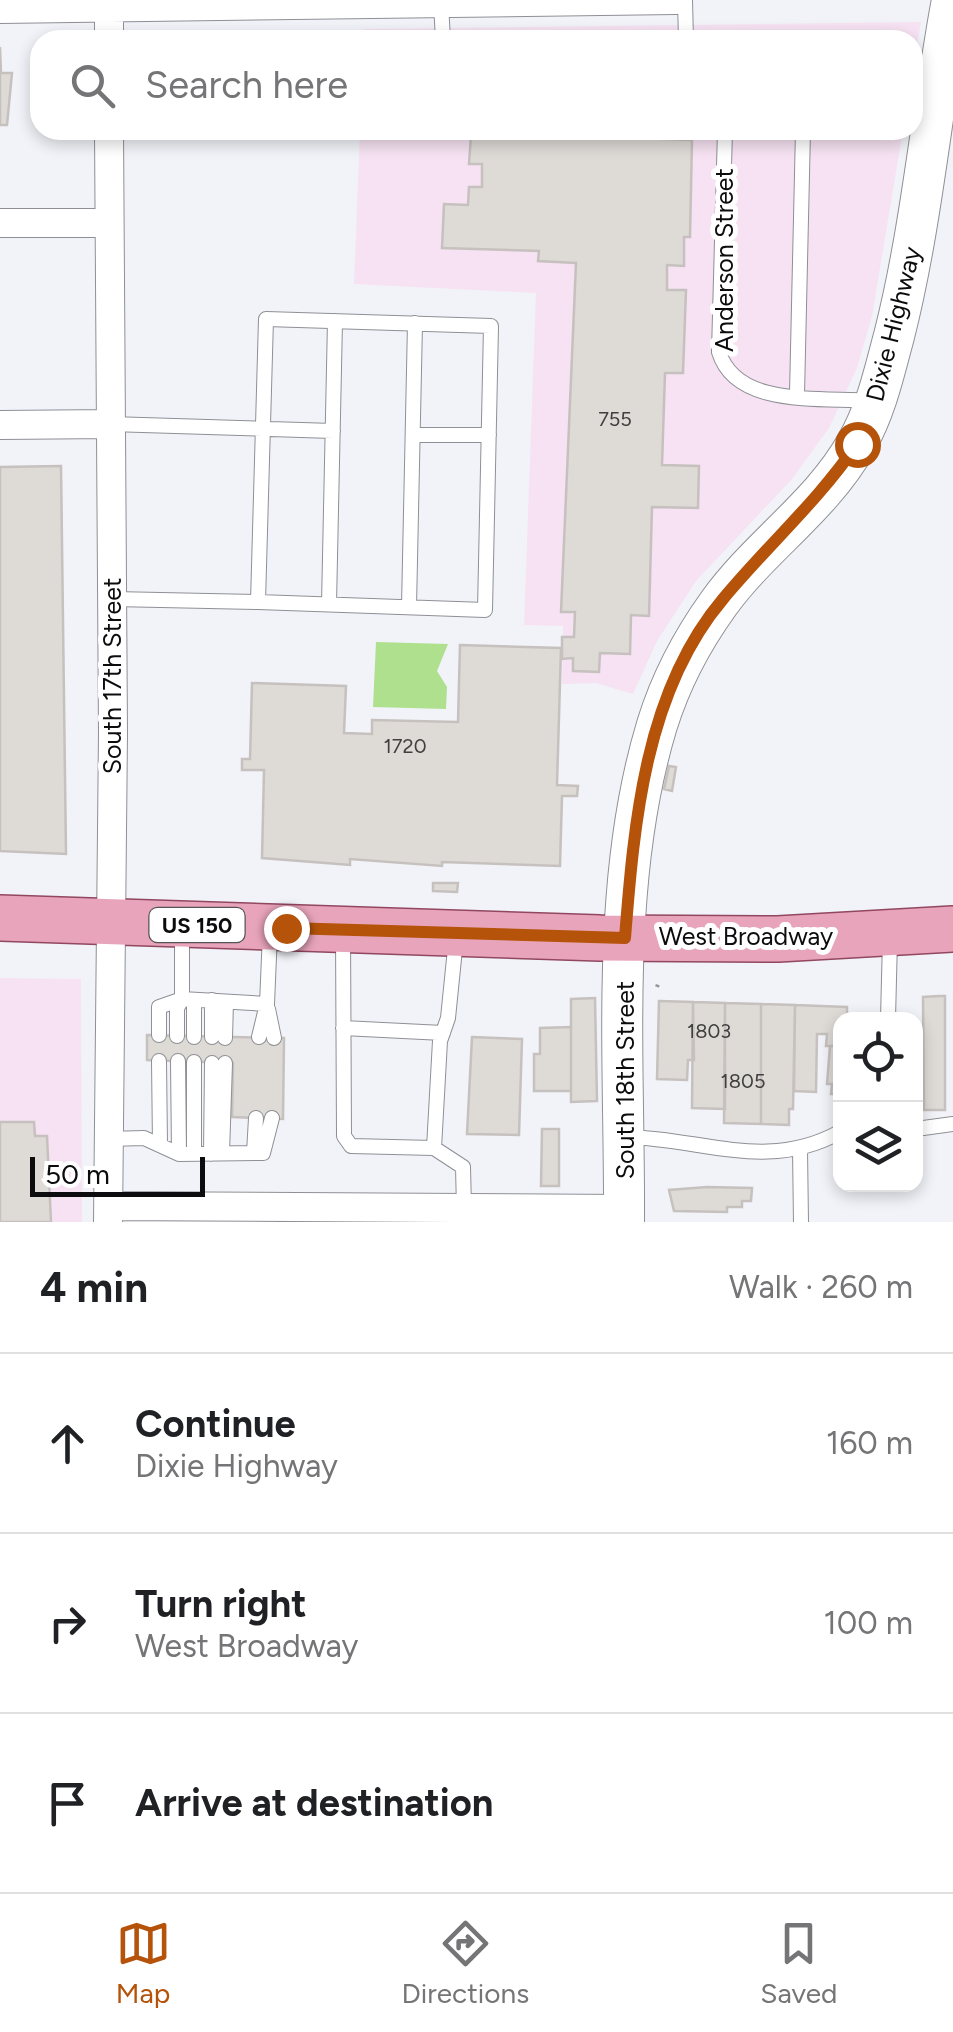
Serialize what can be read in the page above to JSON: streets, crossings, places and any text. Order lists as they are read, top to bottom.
{
  "streets": {
    "main road": ["US 150", "West Broadway"],
    "street": ["Dixie Highway", "South 17th Street", "South 18th Street"],
    "lane": ["Anderson Street"]
  },
  "crossings": [
    ["Anderson Street", "Dixie Highway"],
    ["Dixie Highway", "West Broadway"],
    ["Dixie Highway", "South 18th Street"],
    ["South 17th Street", "West Broadway"],
    ["West Broadway", "South 18th Street"]
  ],
  "house_numbers": [
    "755",
    "1720",
    "1803",
    "1805"
  ],
  "scale_bar": "50 m",
  "page": {
    "search": "Search here",
    "scale": "50 m",
    "heading": ["4 min", "Walk · 260 m"],
    "list": [
      ["Continue", "Dixie Highway", "160 m"],
      ["Turn right", "West Broadway", "100 m"],
      "Arrive at destination"
    ],
    "nav": ["Map", "Directions", "Saved"]
  }
}
